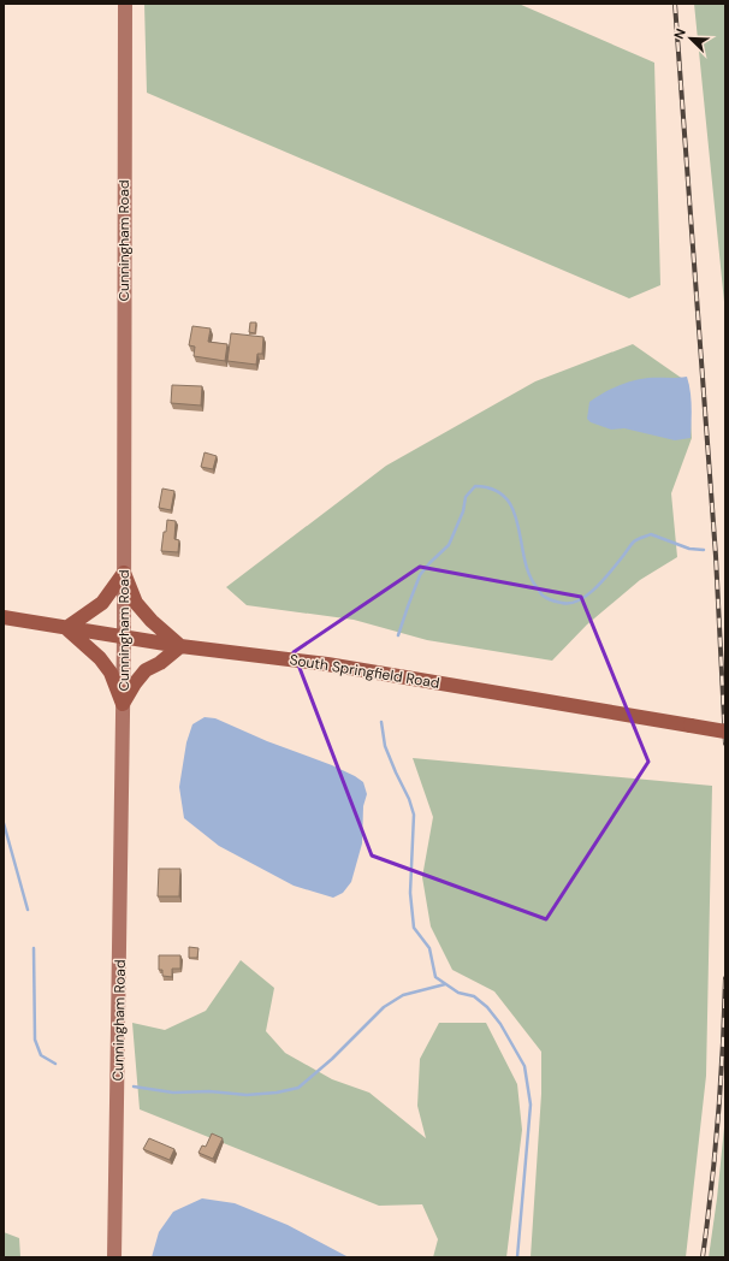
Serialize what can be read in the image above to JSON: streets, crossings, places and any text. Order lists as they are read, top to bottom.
{
  "streets": {
    "main road": ["Cunningham Road", "South Springfield Road"]
  },
  "crossings": [
    ["Cunningham Road", "South Springfield Road"]
  ],
  "north": "top left"
}
